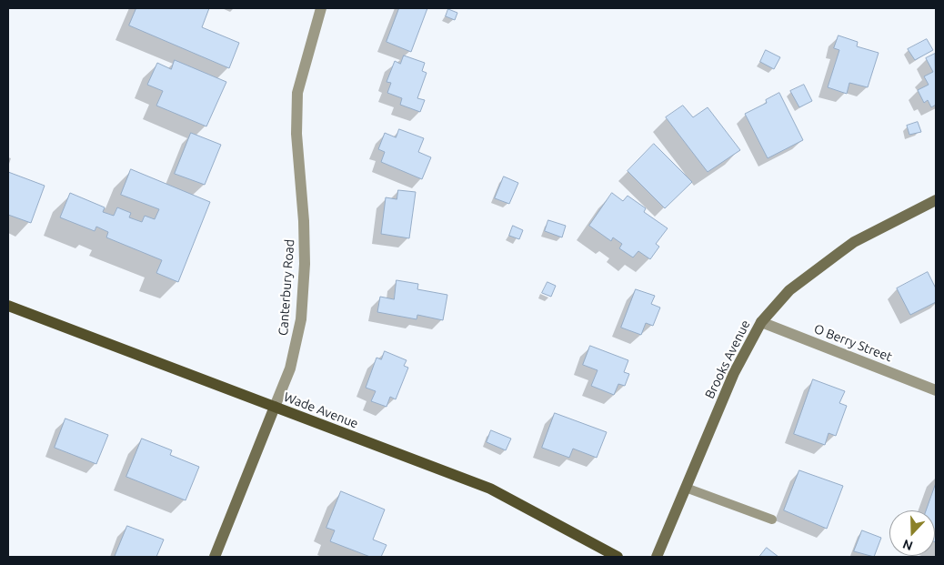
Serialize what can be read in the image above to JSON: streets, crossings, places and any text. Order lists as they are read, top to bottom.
{
  "streets": {
    "main road": ["Canterbury Road", "Brooks Avenue", "Wade Avenue"],
    "street": ["O Berry Street"]
  },
  "crossings": [
    ["Canterbury Road", "Wade Avenue"],
    ["O Berry Street", "Brooks Avenue"]
  ],
  "north": "bottom"
}
